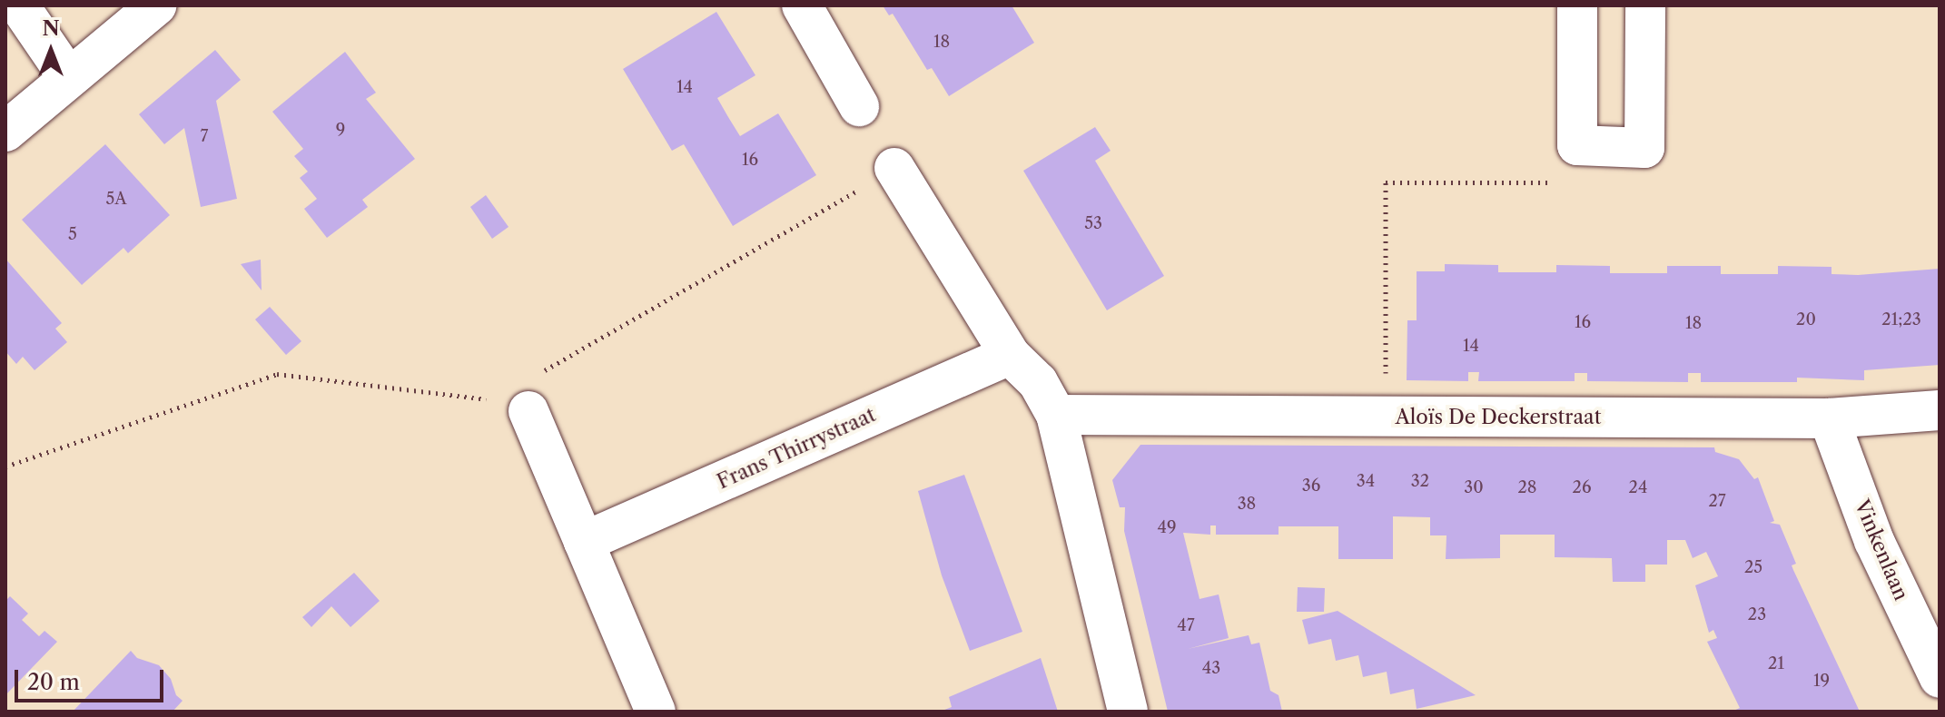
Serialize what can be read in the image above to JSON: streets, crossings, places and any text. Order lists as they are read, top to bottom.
{
  "streets": {
    "street": ["Aloïs De Deckerstraat", "Frans Thirrystraat", "Vinkenlaan"]
  },
  "crossings": [
    ["Aloïs De Deckerstraat", "Vinkenlaan"]
  ],
  "house_numbers": [
    "18",
    "14",
    "9",
    "7",
    "16",
    "5A",
    "53",
    "5",
    "20",
    "21;23",
    "16",
    "18",
    "14",
    "34",
    "32",
    "36",
    "30",
    "28",
    "26",
    "24",
    "27",
    "38",
    "49",
    "25",
    "23",
    "47",
    "21",
    "43",
    "19"
  ],
  "scale_bar": "20 m",
  "north": "top"
}
